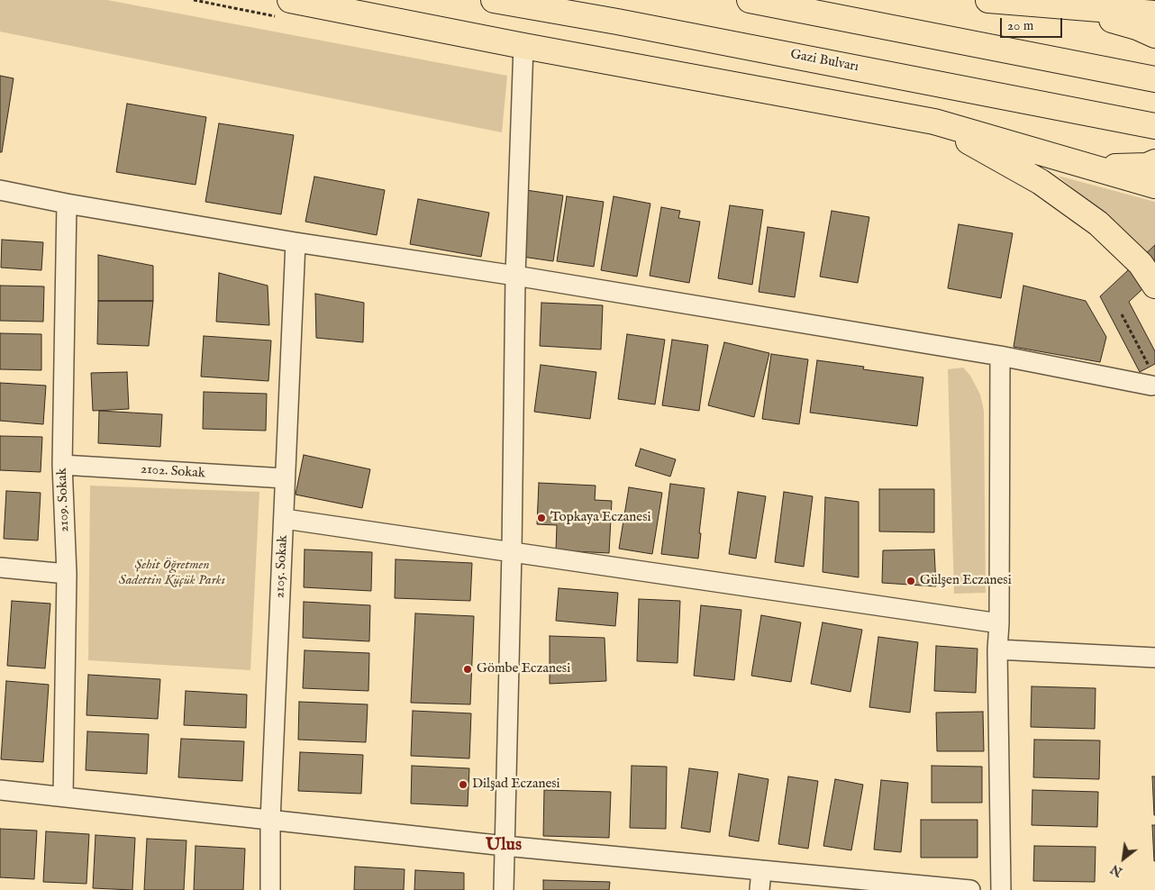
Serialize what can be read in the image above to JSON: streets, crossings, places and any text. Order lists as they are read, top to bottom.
{
  "streets": {
    "highway": ["Gazi Bulvarı"],
    "street": ["2102. Sokak", "2109. Sokak", "2105. Sokak"]
  },
  "crossings": [
    ["2102. Sokak", "2109. Sokak"],
    ["2102. Sokak", "2105. Sokak"]
  ],
  "districts": ["Ulus"],
  "parks": ["Şehit Öğretmen Sadettin Küçük Parkı"],
  "places": [
    "Topkaya Eczanesi",
    "Gülşen Eczanesi",
    "Gömbe Eczanesi",
    "Dilşad Eczanesi"
  ],
  "scale_bar": "20 m",
  "north": "bottom left"
}
